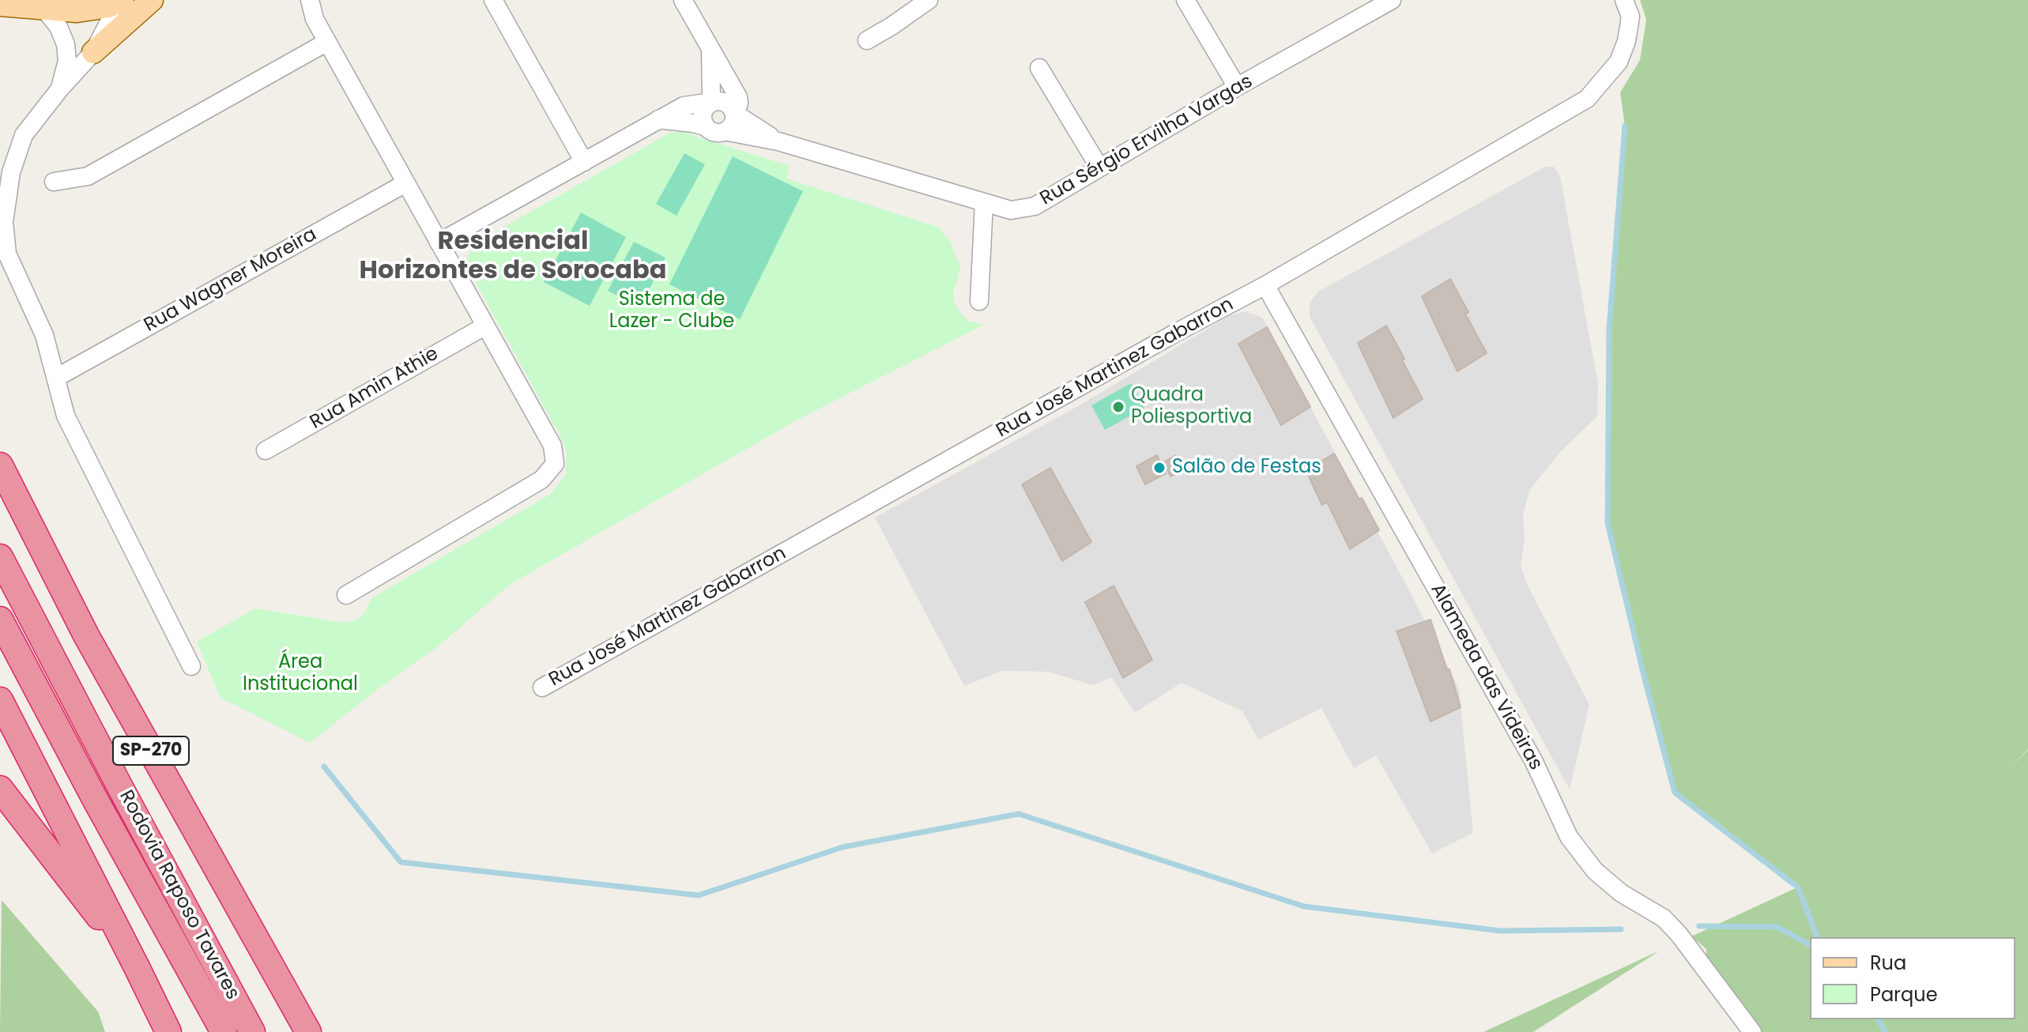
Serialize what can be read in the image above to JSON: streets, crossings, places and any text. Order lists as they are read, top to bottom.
{
  "streets": {
    "highway": ["SP-270", "Rodovia Raposo Tavares"],
    "street": [
      "Rua Sérgio Ervilha Vargas",
      "Rua Wagner Moreira",
      "Rua José Martinez Gabarron",
      "Rua Amin Athie",
      "Alameda das Videiras"
    ]
  },
  "crossings": [
    ["Rua José Martinez Gabarron", "Alameda das Videiras"]
  ],
  "districts": ["Residencial Horizontes de Sorocaba"],
  "parks": ["Sistema de Lazer - Clube", "Área Institucional"],
  "places": ["Quadra Poliesportiva", "Salão de Festas"],
  "legend": ["Rua", "Parque"]
}
